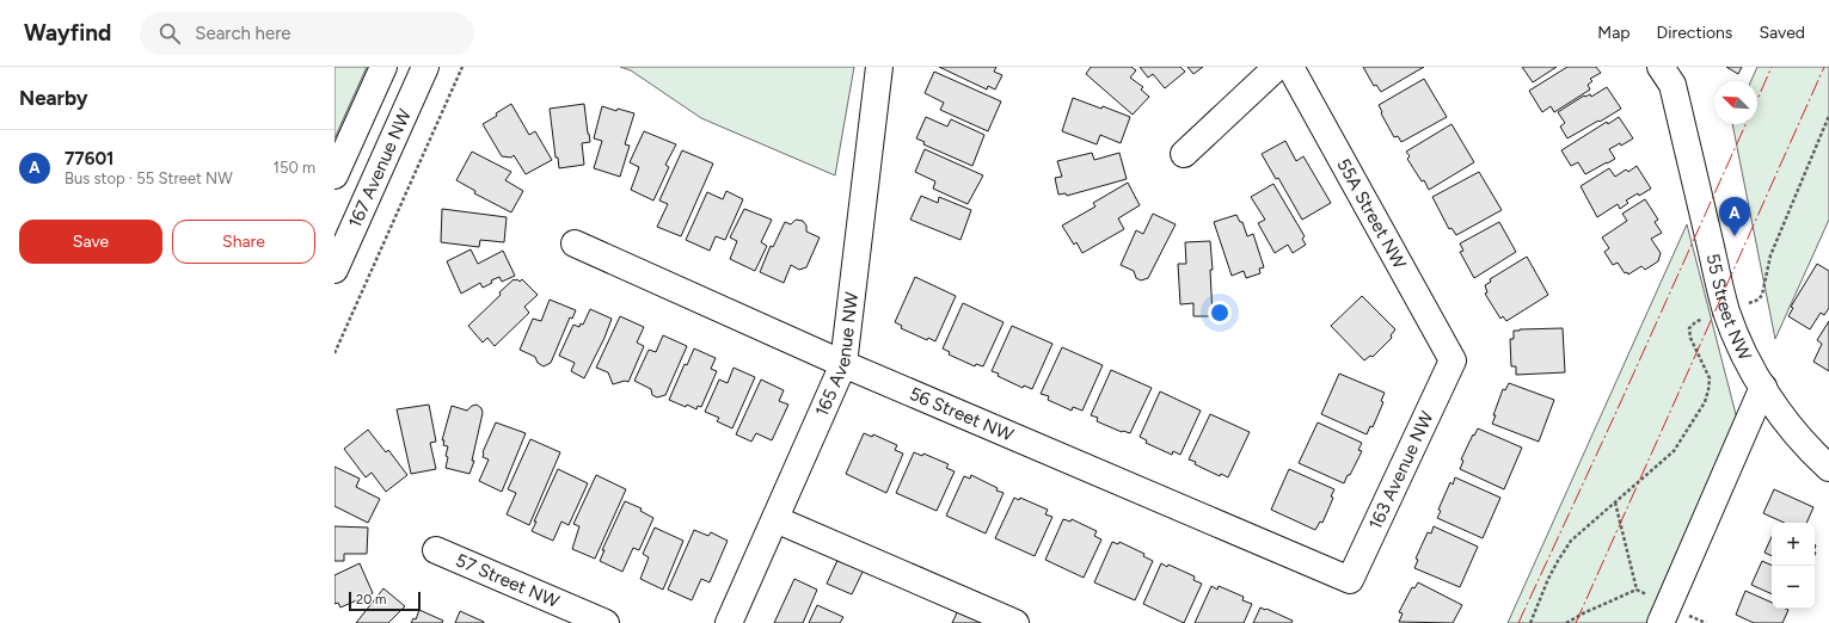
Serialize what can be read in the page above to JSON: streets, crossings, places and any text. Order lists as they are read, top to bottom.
{
  "streets": {
    "street": [
      "167 Avenue NW",
      "55A Street NW",
      "55 Street NW",
      "165 Avenue NW",
      "56 Street NW",
      "163 Avenue NW",
      "57 Street NW"
    ]
  },
  "crossings": [
    ["55A Street NW", "163 Avenue NW"],
    ["165 Avenue NW", "56 Street NW"],
    ["56 Street NW", "163 Avenue NW"]
  ],
  "scale_bar": "20 m",
  "north": "top left",
  "page": {
    "header": "Wayfind",
    "search": "Search here",
    "nav": ["Map", "Directions", "Saved"],
    "heading": "Nearby",
    "list": [
      {
        "mark": "A",
        "name": "77601",
        "note": "Bus stop · 55 Street NW",
        "value": "150 m"
      }
    ],
    "pins": "A",
    "buttons": ["Save", "Share"],
    "map_buttons": ["+", "−"],
    "scale": "20 m"
  }
}
